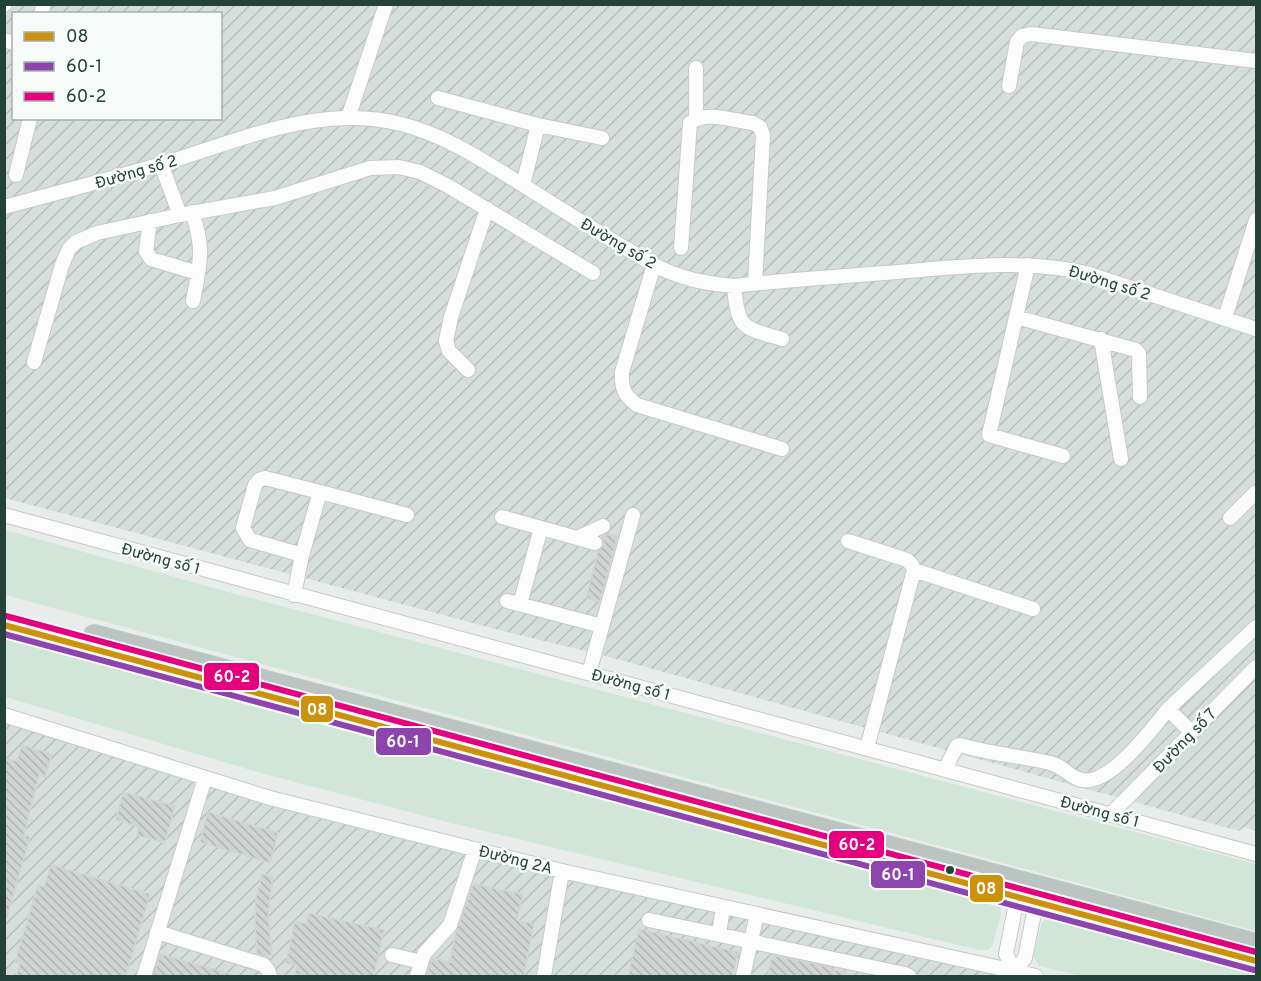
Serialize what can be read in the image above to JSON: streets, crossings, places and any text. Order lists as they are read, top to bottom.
{
  "streets": {
    "street": [
      "Đường số 2",
      "Đường số 1",
      "Đường số 7",
      "Đường 2A"
    ]
  },
  "crossings": [
    ["Đường số 1", "Đường số 7"]
  ],
  "lines": ["transit line 60-2", "transit line 08", "transit line 60-1"],
  "legend": ["08", "60-1", "60-2"]
}
